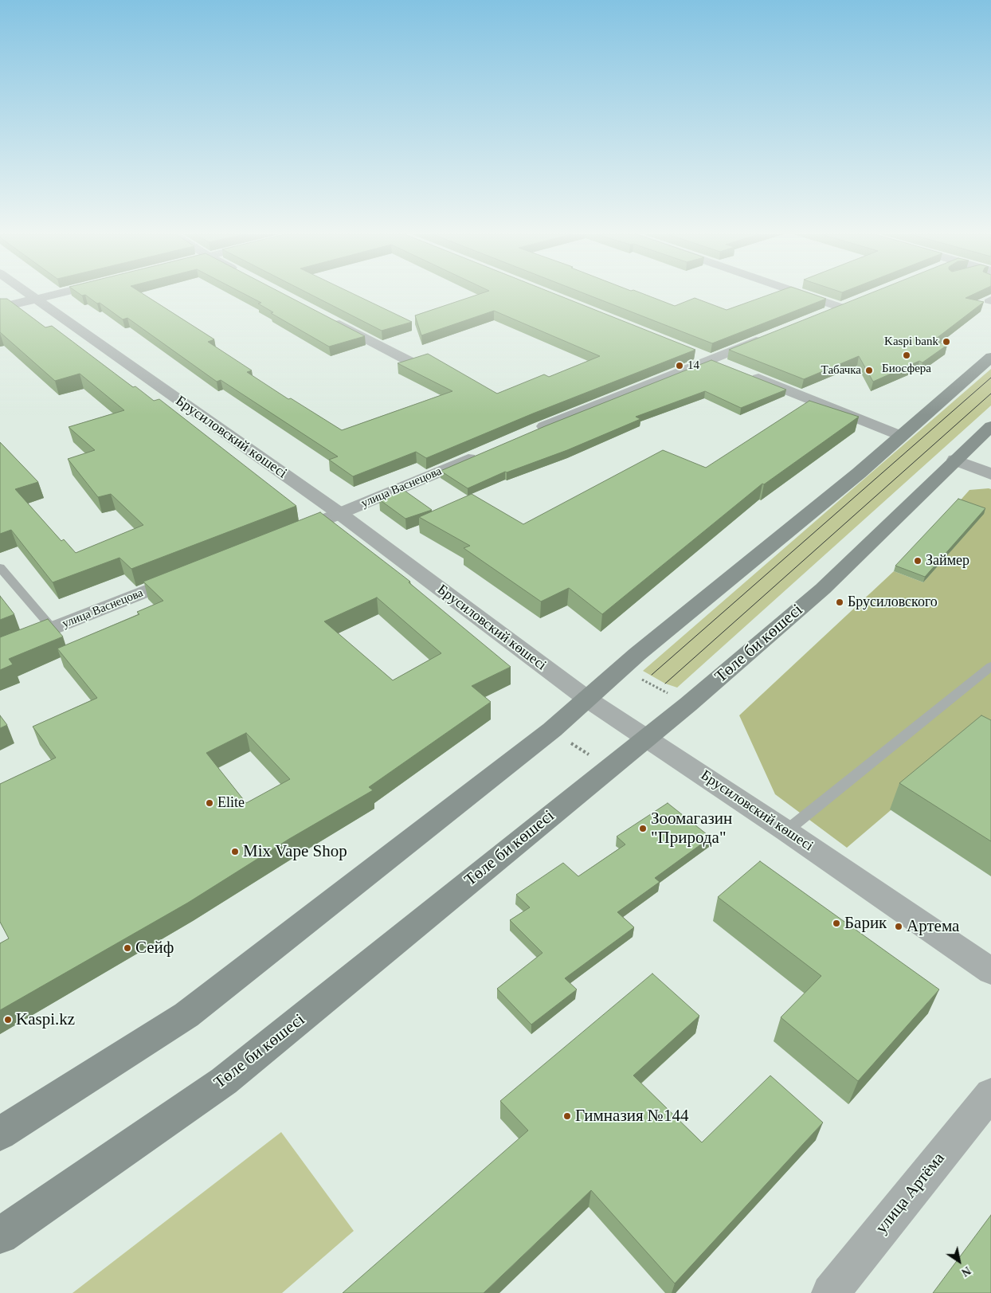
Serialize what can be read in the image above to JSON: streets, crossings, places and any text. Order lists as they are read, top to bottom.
{
  "streets": {
    "main road": ["Төле би көшесі"],
    "street": ["Брусиловский көшесі", "улица Васнецова", "улица Артёма"]
  },
  "crossings": [
    ["Брусиловский көшесі", "улица Васнецова"],
    ["Брусиловский көшесі", "Төле би көшесі"]
  ],
  "places": [
    "Kaspi bank",
    "Биосфера",
    "14",
    "Табачка",
    "Займер",
    "Брусиловского",
    "Elite",
    "Зоомагазин \"Природа\"",
    "Mix Vape Shop",
    "Барик",
    "Артема",
    "Сейф",
    "Kaspi.kz",
    "Гимназия №144"
  ],
  "north": "bottom right"
}
